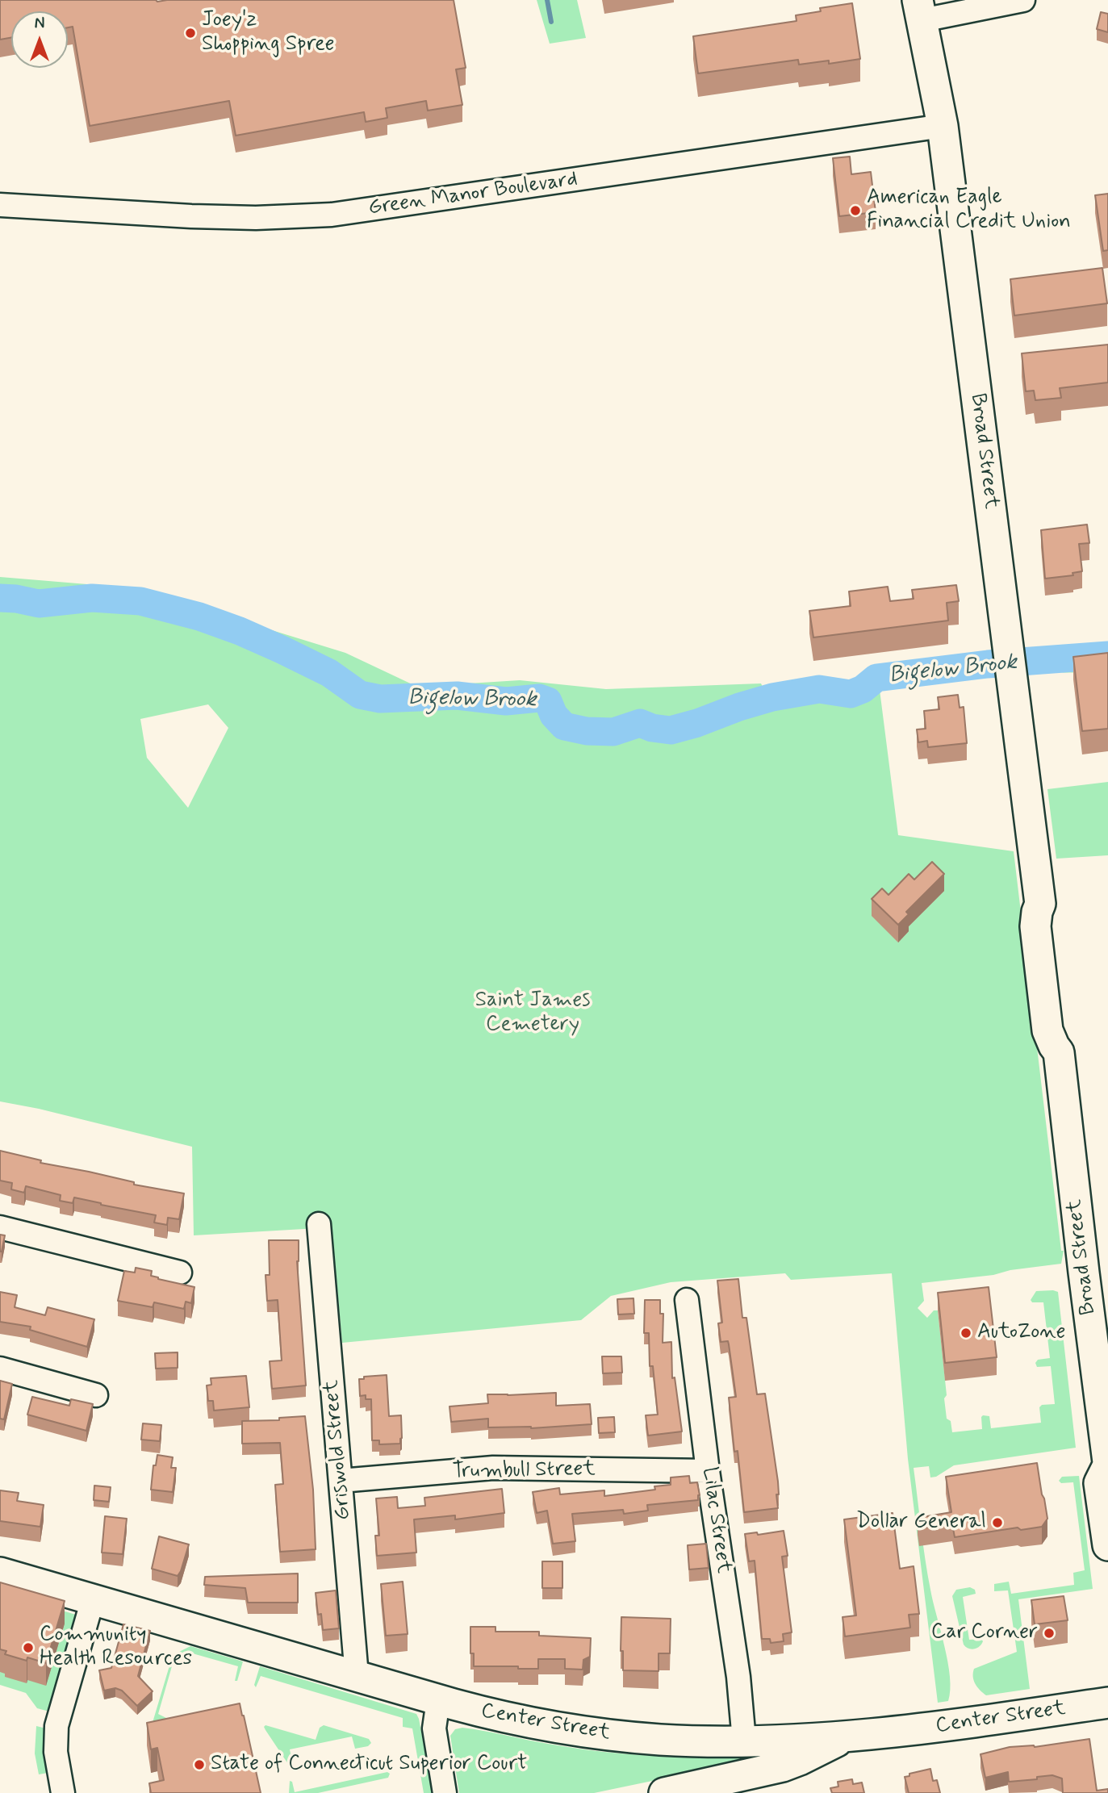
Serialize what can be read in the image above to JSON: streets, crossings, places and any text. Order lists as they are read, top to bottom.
{
  "streets": {
    "main road": ["Broad Street", "Center Street"],
    "street": [
      "Green Manor Boulevard",
      "Griswold Street",
      "Trumbull Street",
      "Lilac Street"
    ]
  },
  "crossings": [
    ["Green Manor Boulevard", "Broad Street"],
    ["Griswold Street", "Trumbull Street"],
    ["Griswold Street", "Center Street"],
    ["Trumbull Street", "Lilac Street"],
    ["Lilac Street", "Center Street"]
  ],
  "water": ["Bigelow Brook"],
  "parks": ["Saint James Cemetery"],
  "places": [
    "Joey'z Shopping Spree",
    "American Eagle Financial Credit Union",
    "AutoZone",
    "Dollar General",
    "Car Corner",
    "Community Health Resources",
    "State of Connecticut Superior Court"
  ],
  "north": "top"
}
